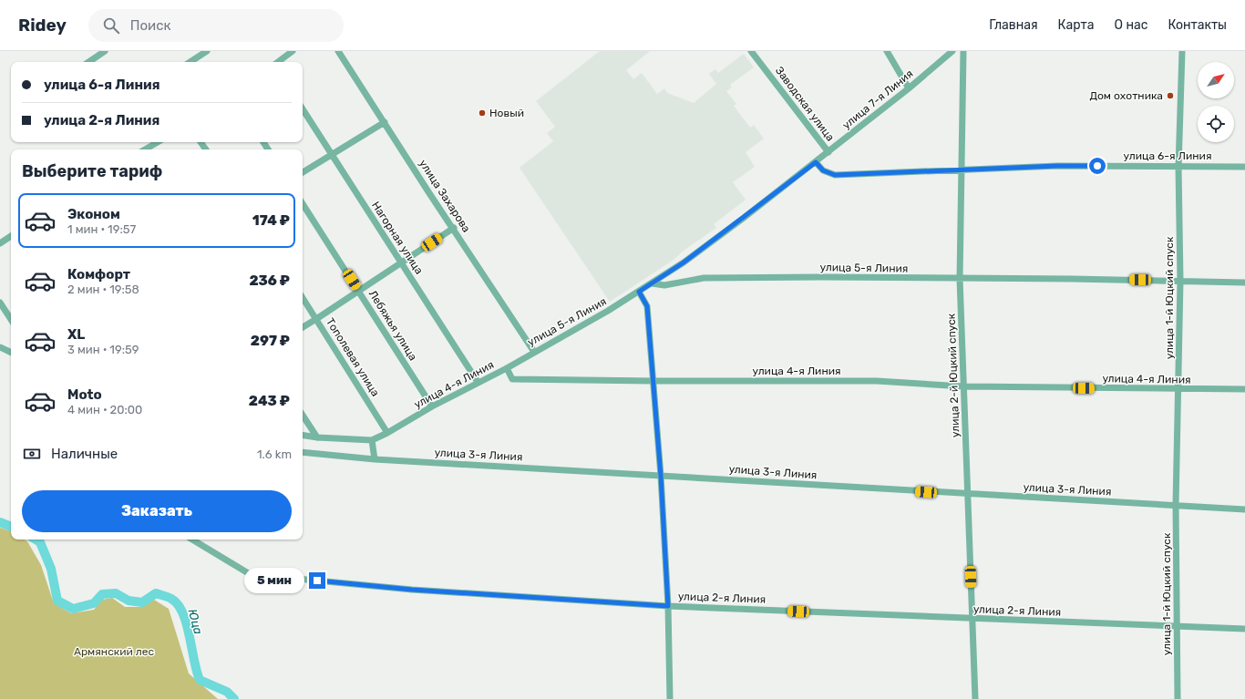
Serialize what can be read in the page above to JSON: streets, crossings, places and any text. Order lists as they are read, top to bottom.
{
  "streets": {
    "street": [
      "улица 7-я Линия",
      "Заводская улица",
      "улица 6-я Линия",
      "улица Захарова",
      "Нагорная улица",
      "улица 5-я Линия",
      "улица 1-й Юцкий спуск",
      "Лебяжья улица",
      "Тополевая улица",
      "улица 4-я Линия",
      "улица 2-й Юцкий спуск",
      "улица 3-я Линия",
      "улица 2-я Линия"
    ]
  },
  "crossings": [
    ["улица 7-я Линия", "Заводская улица"],
    ["улица 7-я Линия", "улица 6-я Линия"],
    ["улица 6-я Линия", "улица 1-й Юцкий спуск"],
    ["улица 6-я Линия", "улица 2-й Юцкий спуск"],
    ["улица Захарова", "улица 5-я Линия"],
    ["Нагорная улица", "улица 4-я Линия"],
    ["улица 5-я Линия", "улица 1-й Юцкий спуск"],
    ["улица 5-я Линия", "улица 4-я Линия"],
    ["улица 5-я Линия", "улица 2-й Юцкий спуск"],
    ["улица 1-й Юцкий спуск", "улица 4-я Линия"],
    ["улица 1-й Юцкий спуск", "улица 3-я Линия"],
    ["улица 1-й Юцкий спуск", "улица 2-я Линия"],
    ["Лебяжья улица", "улица 4-я Линия"],
    ["Тополевая улица", "улица 4-я Линия"],
    ["улица 4-я Линия", "улица 2-й Юцкий спуск"],
    ["улица 2-й Юцкий спуск", "улица 3-я Линия"],
    ["улица 2-й Юцкий спуск", "улица 2-я Линия"]
  ],
  "water": ["Юца"],
  "parks": ["Армянский лес"],
  "places": ["Дом охотника", "Новый"],
  "north": "top right",
  "page": {
    "header": "Ridey",
    "search": "Поиск",
    "nav": [
      "Главная",
      "Карта",
      "О нас",
      "Контакты"
    ],
    "banner": ["улица 6-я Линия", "улица 2-я Линия"],
    "heading": "Выберите тариф",
    "list": [
      {
        "name": "Эконом",
        "note": "1 мин · 19:57",
        "value": "174 ₽"
      },
      {
        "name": "Комфорт",
        "note": "2 мин · 19:58",
        "value": "236 ₽"
      },
      {
        "name": "XL",
        "note": "3 мин · 19:59",
        "value": "297 ₽"
      },
      {
        "name": "Moto",
        "note": "4 мин · 20:00",
        "value": "243 ₽"
      }
    ],
    "pay": ["Наличные", "1.6 km"],
    "buttons": "Заказать",
    "bubble": "5 мин"
  }
}
